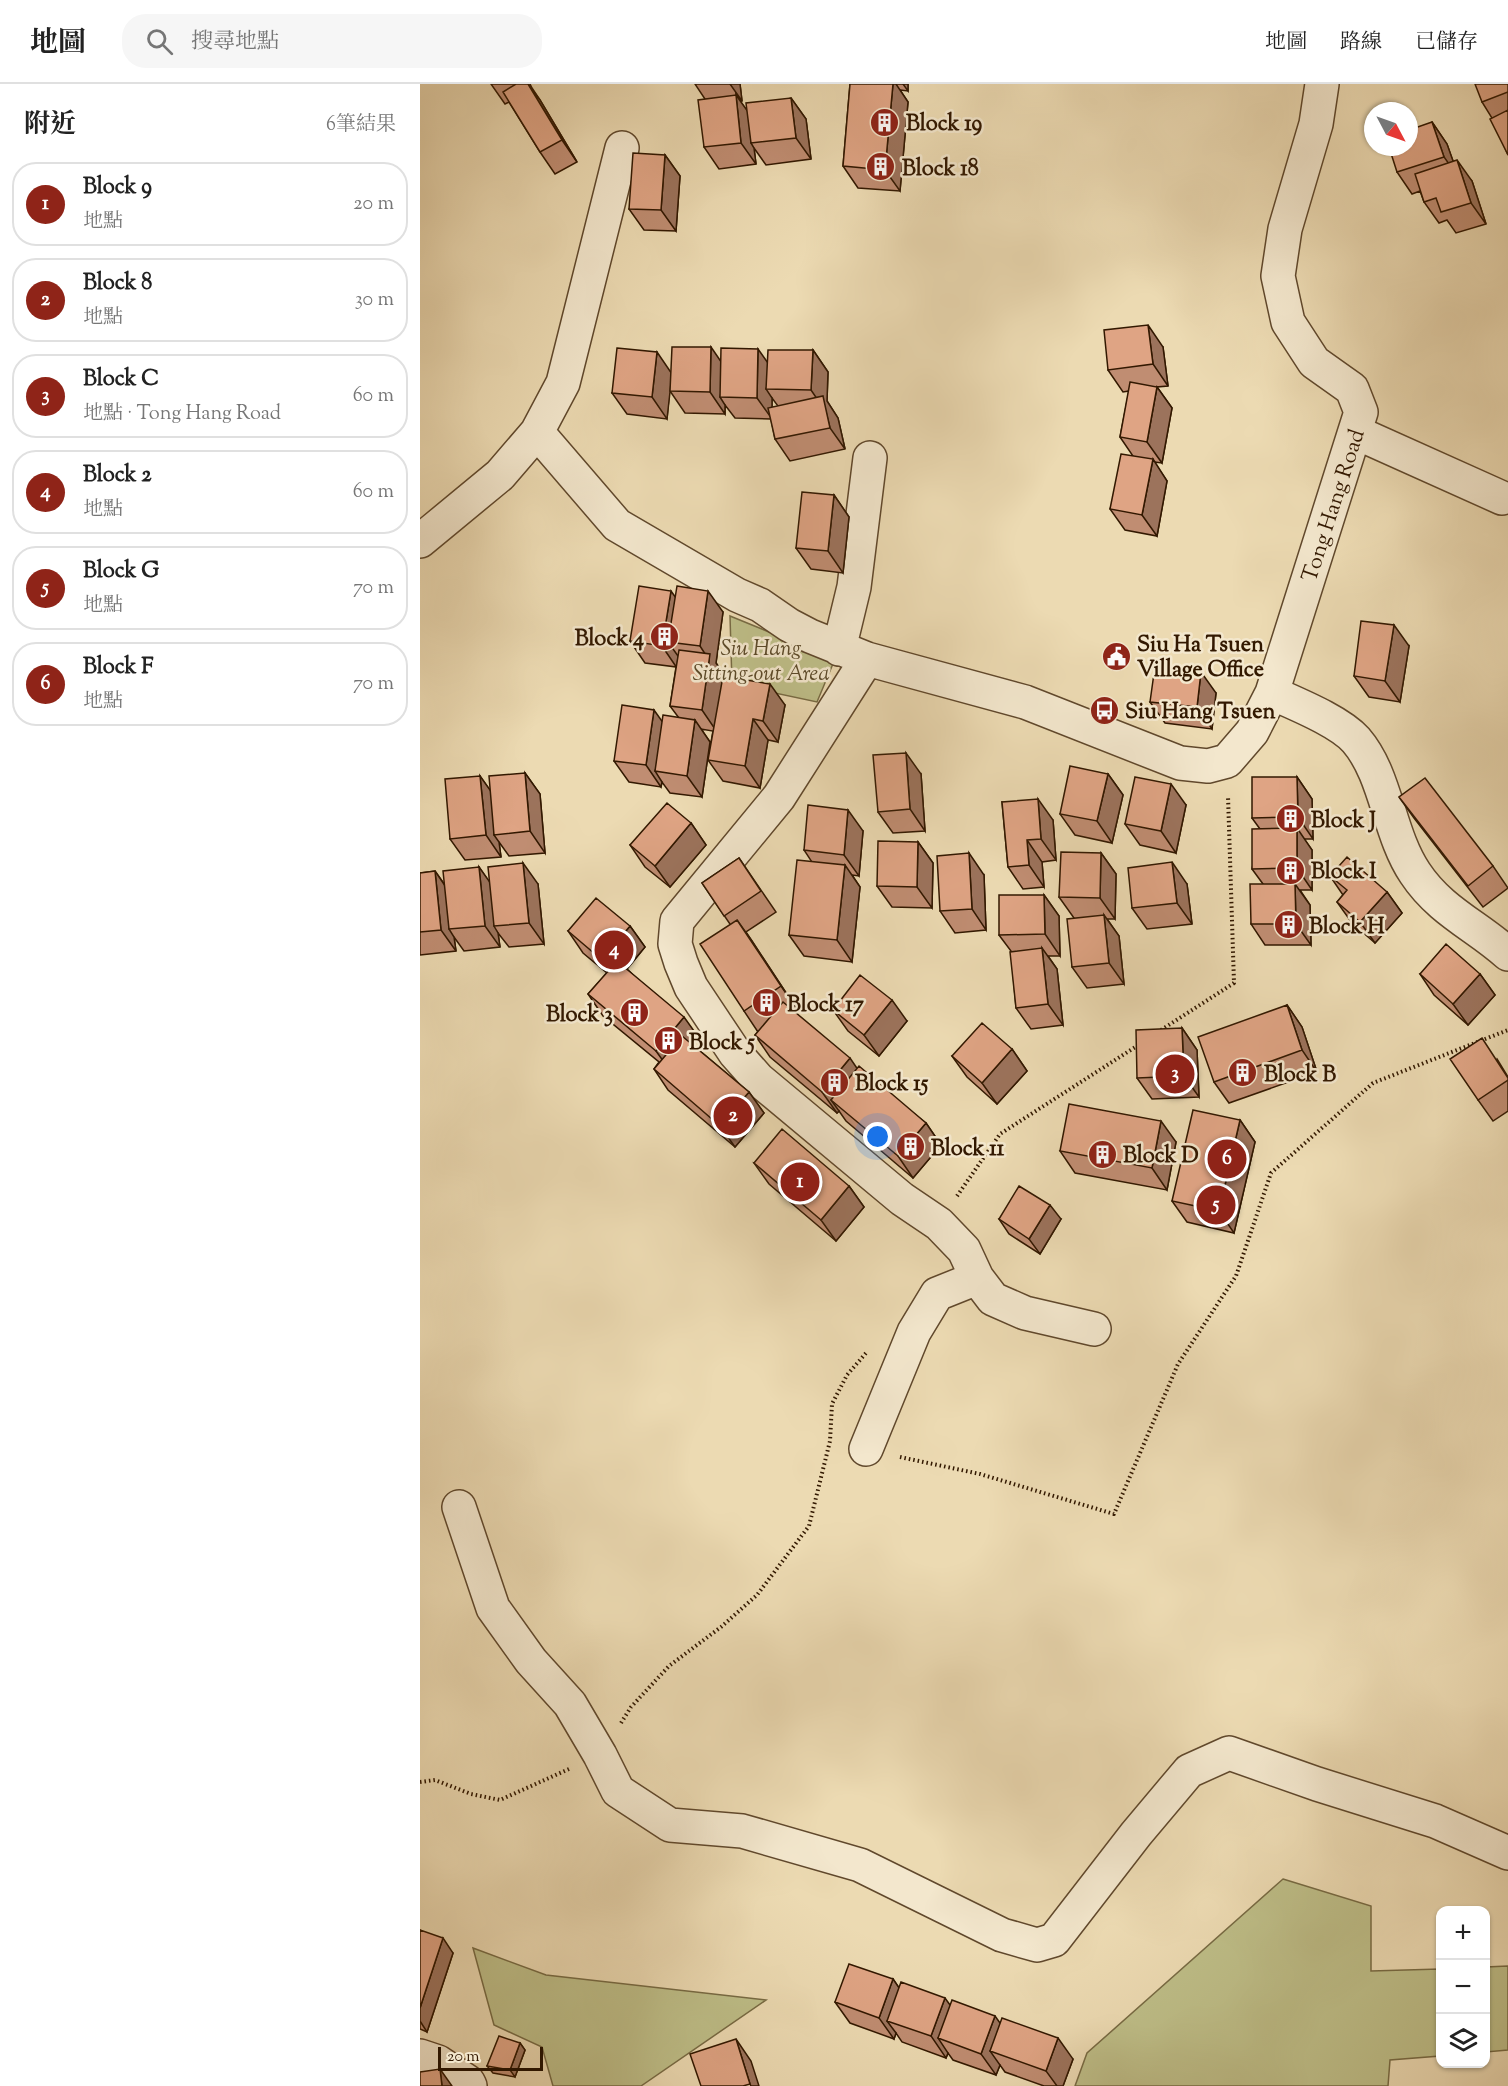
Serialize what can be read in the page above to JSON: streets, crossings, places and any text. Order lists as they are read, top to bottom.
{
  "streets": {
    "street": ["Tong Hang Road"]
  },
  "parks": ["Siu Hang Sitting-out Area"],
  "places": {
    "building": [
      "Block 19",
      "Block 18",
      "Block 4",
      "Block J",
      "Block I",
      "Block H",
      "Block 17",
      "Block 3",
      "Block 5",
      "Block B",
      "Block 15",
      "Block 11",
      "Block D"
    ],
    "public building": ["Siu Ha Tsuen Village Office"],
    "bus stop": ["Siu Hang Tsuen"]
  },
  "scale_bar": "20 m",
  "north": "bottom right",
  "page": {
    "header": "地圖",
    "search": "搜尋地點",
    "nav": ["地圖", "路線", "已儲存"],
    "heading": ["附近", "6筆結果"],
    "list": [
      {
        "mark": "1",
        "name": "Block 9",
        "note": "地點",
        "value": "20 m"
      },
      {
        "mark": "2",
        "name": "Block 8",
        "note": "地點",
        "value": "30 m"
      },
      {
        "mark": "3",
        "name": "Block C",
        "note": "地點 · Tong Hang Road",
        "value": "60 m"
      },
      {
        "mark": "4",
        "name": "Block 2",
        "note": "地點",
        "value": "60 m"
      },
      {
        "mark": "5",
        "name": "Block G",
        "note": "地點",
        "value": "70 m"
      },
      {
        "mark": "6",
        "name": "Block F",
        "note": "地點",
        "value": "70 m"
      }
    ],
    "pins": [
      "4",
      "3",
      "2",
      "6",
      "1",
      "5"
    ],
    "map_buttons": ["+", "−"],
    "scale": "20 m"
  }
}
